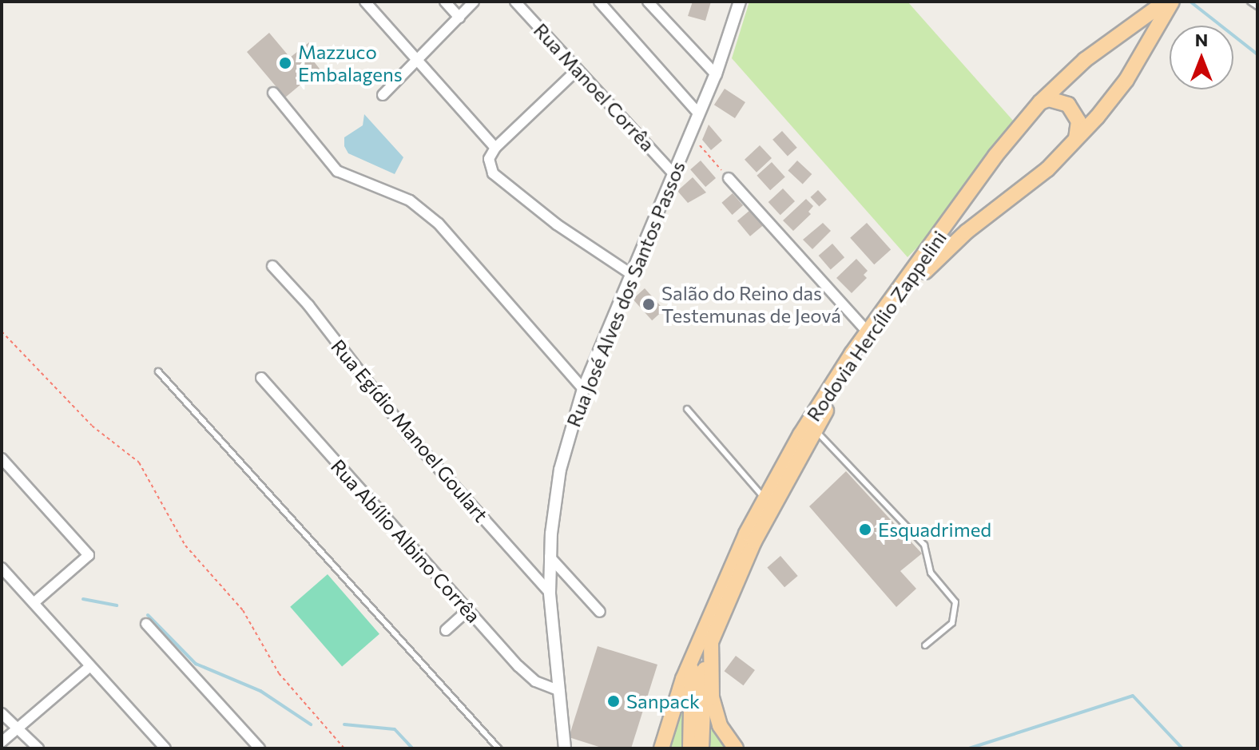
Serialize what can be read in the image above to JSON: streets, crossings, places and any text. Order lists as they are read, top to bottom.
{
  "streets": {
    "main road": ["Rodovia Hercílio Zappelini"],
    "street": [
      "Rua Manoel Corrêa",
      "Rua José Alves dos Santos Passos",
      "Rua Egídio Manoel Goulart",
      "Rua Abílio Albino Corrêa"
    ]
  },
  "crossings": [
    ["Rua Manoel Corrêa", "Rua José Alves dos Santos Passos"],
    ["Rua José Alves dos Santos Passos", "Rua Egídio Manoel Goulart"],
    ["Rua José Alves dos Santos Passos", "Rua Abílio Albino Corrêa"]
  ],
  "places": [
    "Mazzuco Embalagens",
    "Salão do Reino das Testemunas de Jeová",
    "Esquadrimed",
    "Sanpack"
  ],
  "north": "top"
}
